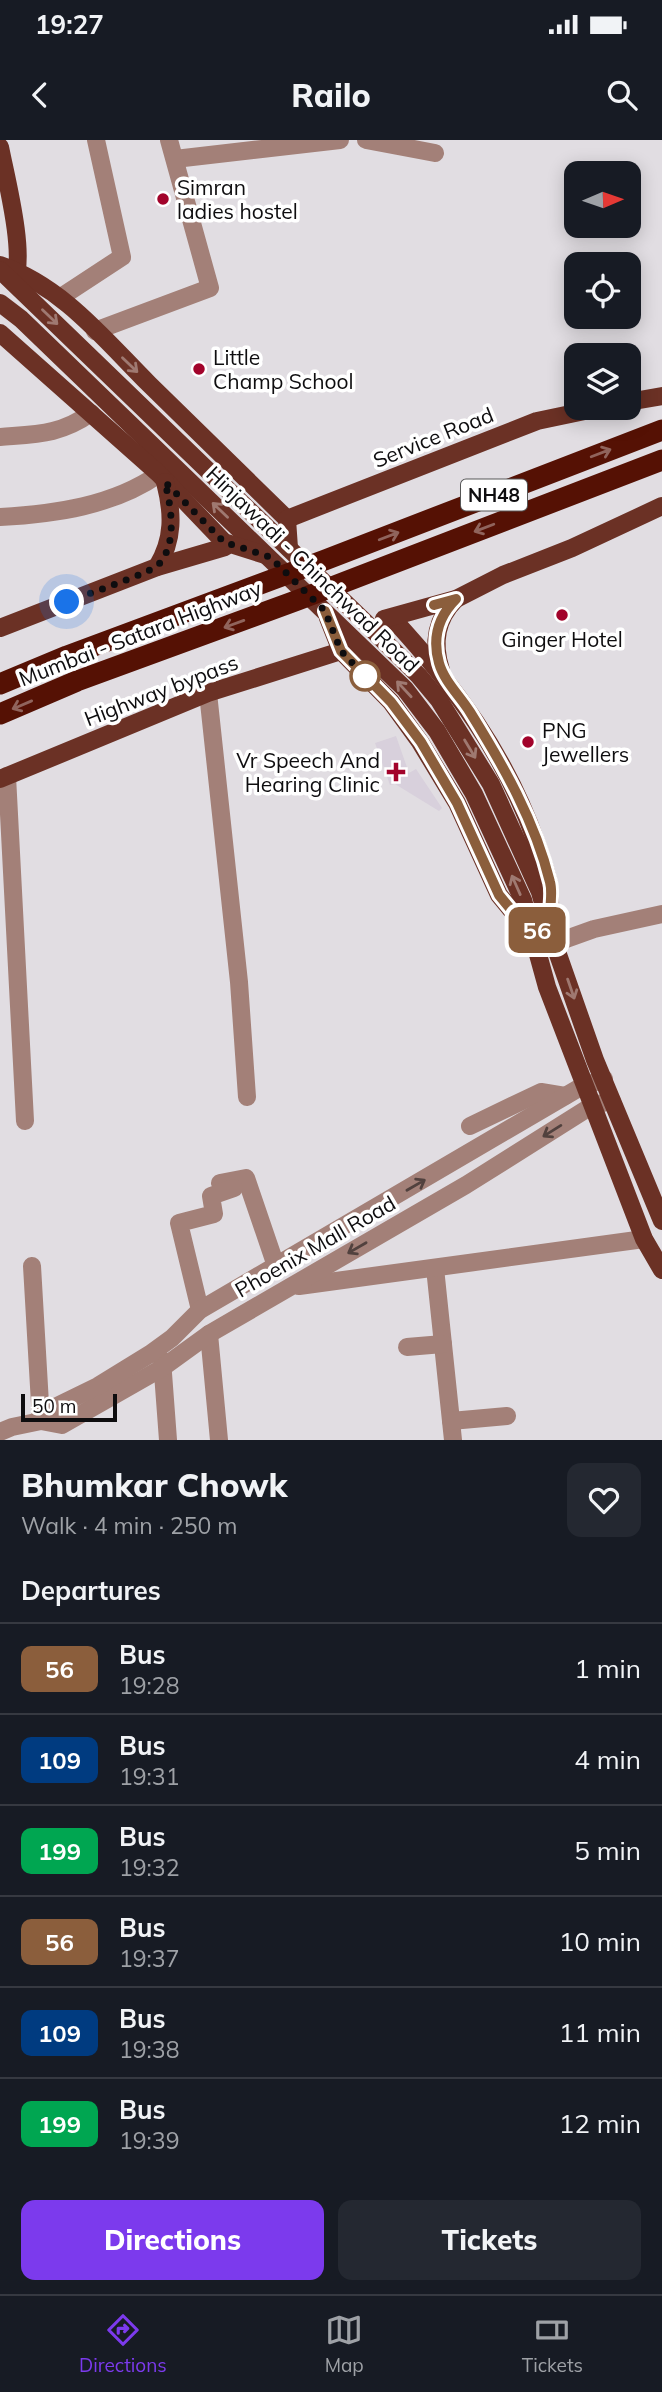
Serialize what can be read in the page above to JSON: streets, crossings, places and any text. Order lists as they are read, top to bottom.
{
  "streets": {
    "highway": ["NH48", "Mumbai - Satara Highway"],
    "main road": ["Service Road", "Hinjawadi - Chinchwad Road", "Highway bypass"],
    "street": ["Phoenix Mall Road"]
  },
  "crossings": [
    ["Hinjawadi - Chinchwad Road", "Phoenix Mall Road"]
  ],
  "places": {
    "other": [
      "Simran ladies hostel",
      "Little Champ School",
      "Ginger Hotel",
      "PNG Jewellers"
    ],
    "health": ["Vr Speech And Hearing Clinic"]
  },
  "lines": ["bus line 56"],
  "scale_bar": "50 m",
  "north": "right",
  "page": {
    "status": "19:27",
    "header": "Railo",
    "on_map": "56",
    "scale": "50 m",
    "heading": [
      ["Bhumkar Chowk", "Walk · 4 min · 250 m"],
      "Departures"
    ],
    "list": [
      {
        "mark": "56",
        "name": "Bus",
        "note": "19:28",
        "value": "1 min"
      },
      {
        "mark": "109",
        "name": "Bus",
        "note": "19:31",
        "value": "4 min"
      },
      {
        "mark": "199",
        "name": "Bus",
        "note": "19:32",
        "value": "5 min"
      },
      {
        "mark": "56",
        "name": "Bus",
        "note": "19:37",
        "value": "10 min"
      },
      {
        "mark": "109",
        "name": "Bus",
        "note": "19:38",
        "value": "11 min"
      },
      {
        "mark": "199",
        "name": "Bus",
        "note": "19:39",
        "value": "12 min"
      }
    ],
    "buttons": ["Directions", "Tickets"],
    "tabs": ["Directions", "Map", "Tickets"]
  }
}
